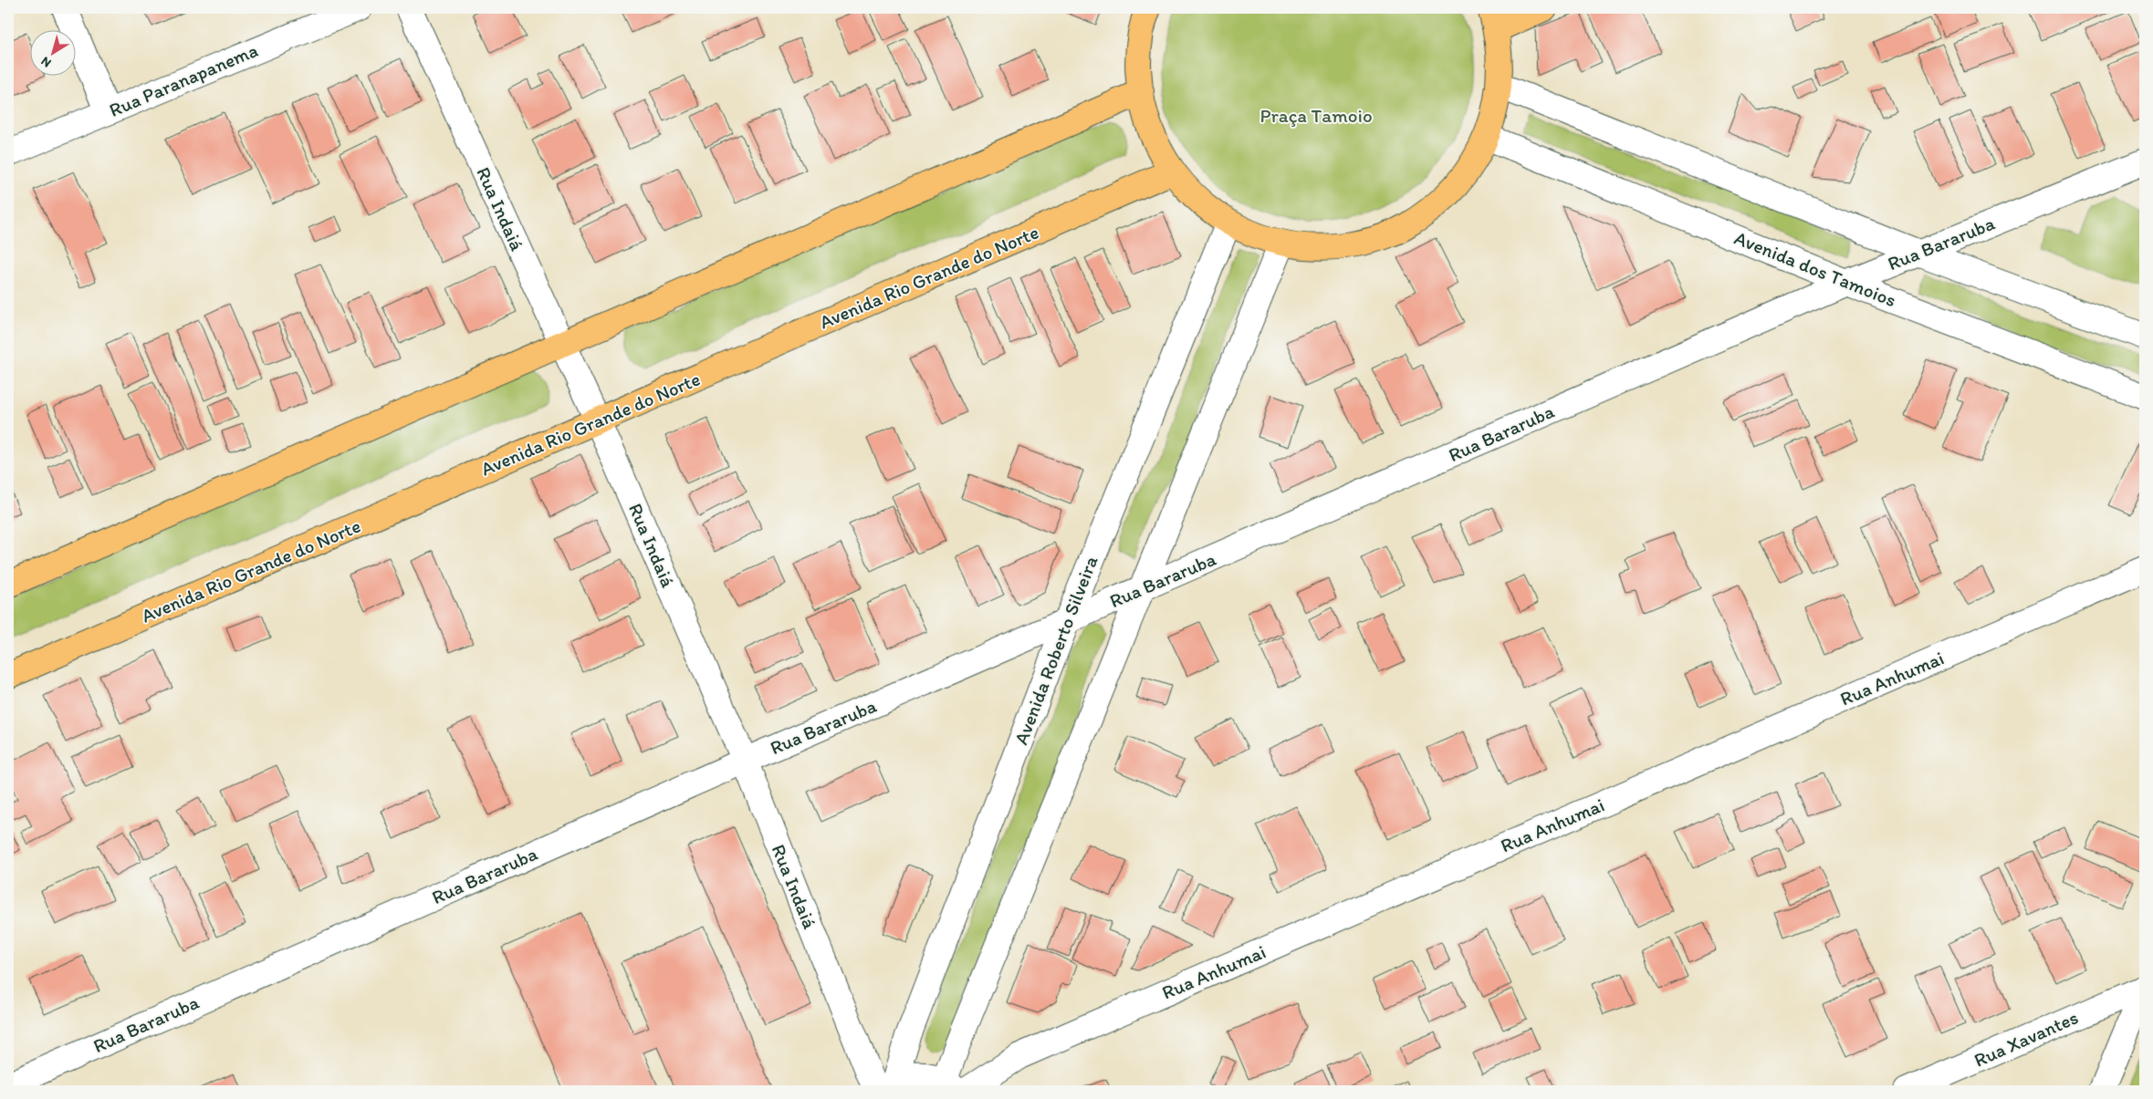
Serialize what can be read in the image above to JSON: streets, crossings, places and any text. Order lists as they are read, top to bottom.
{
  "streets": {
    "main road": ["Avenida Rio Grande do Norte"],
    "street": [
      "Rua Paranapanema",
      "Rua Indaiá",
      "Rua Bararuba",
      "Avenida dos Tamoios",
      "Avenida Roberto Silveira",
      "Rua Anhumai",
      "Rua Xavantes"
    ]
  },
  "crossings": [
    ["Rua Indaiá", "Rua Bararuba"],
    ["Rua Indaiá", "Avenida Rio Grande do Norte"],
    ["Rua Indaiá", "Avenida Roberto Silveira"],
    ["Rua Bararuba", "Avenida dos Tamoios"],
    ["Rua Bararuba", "Avenida Roberto Silveira"]
  ],
  "parks": ["Praça Tamoio"],
  "north": "bottom left"
}
